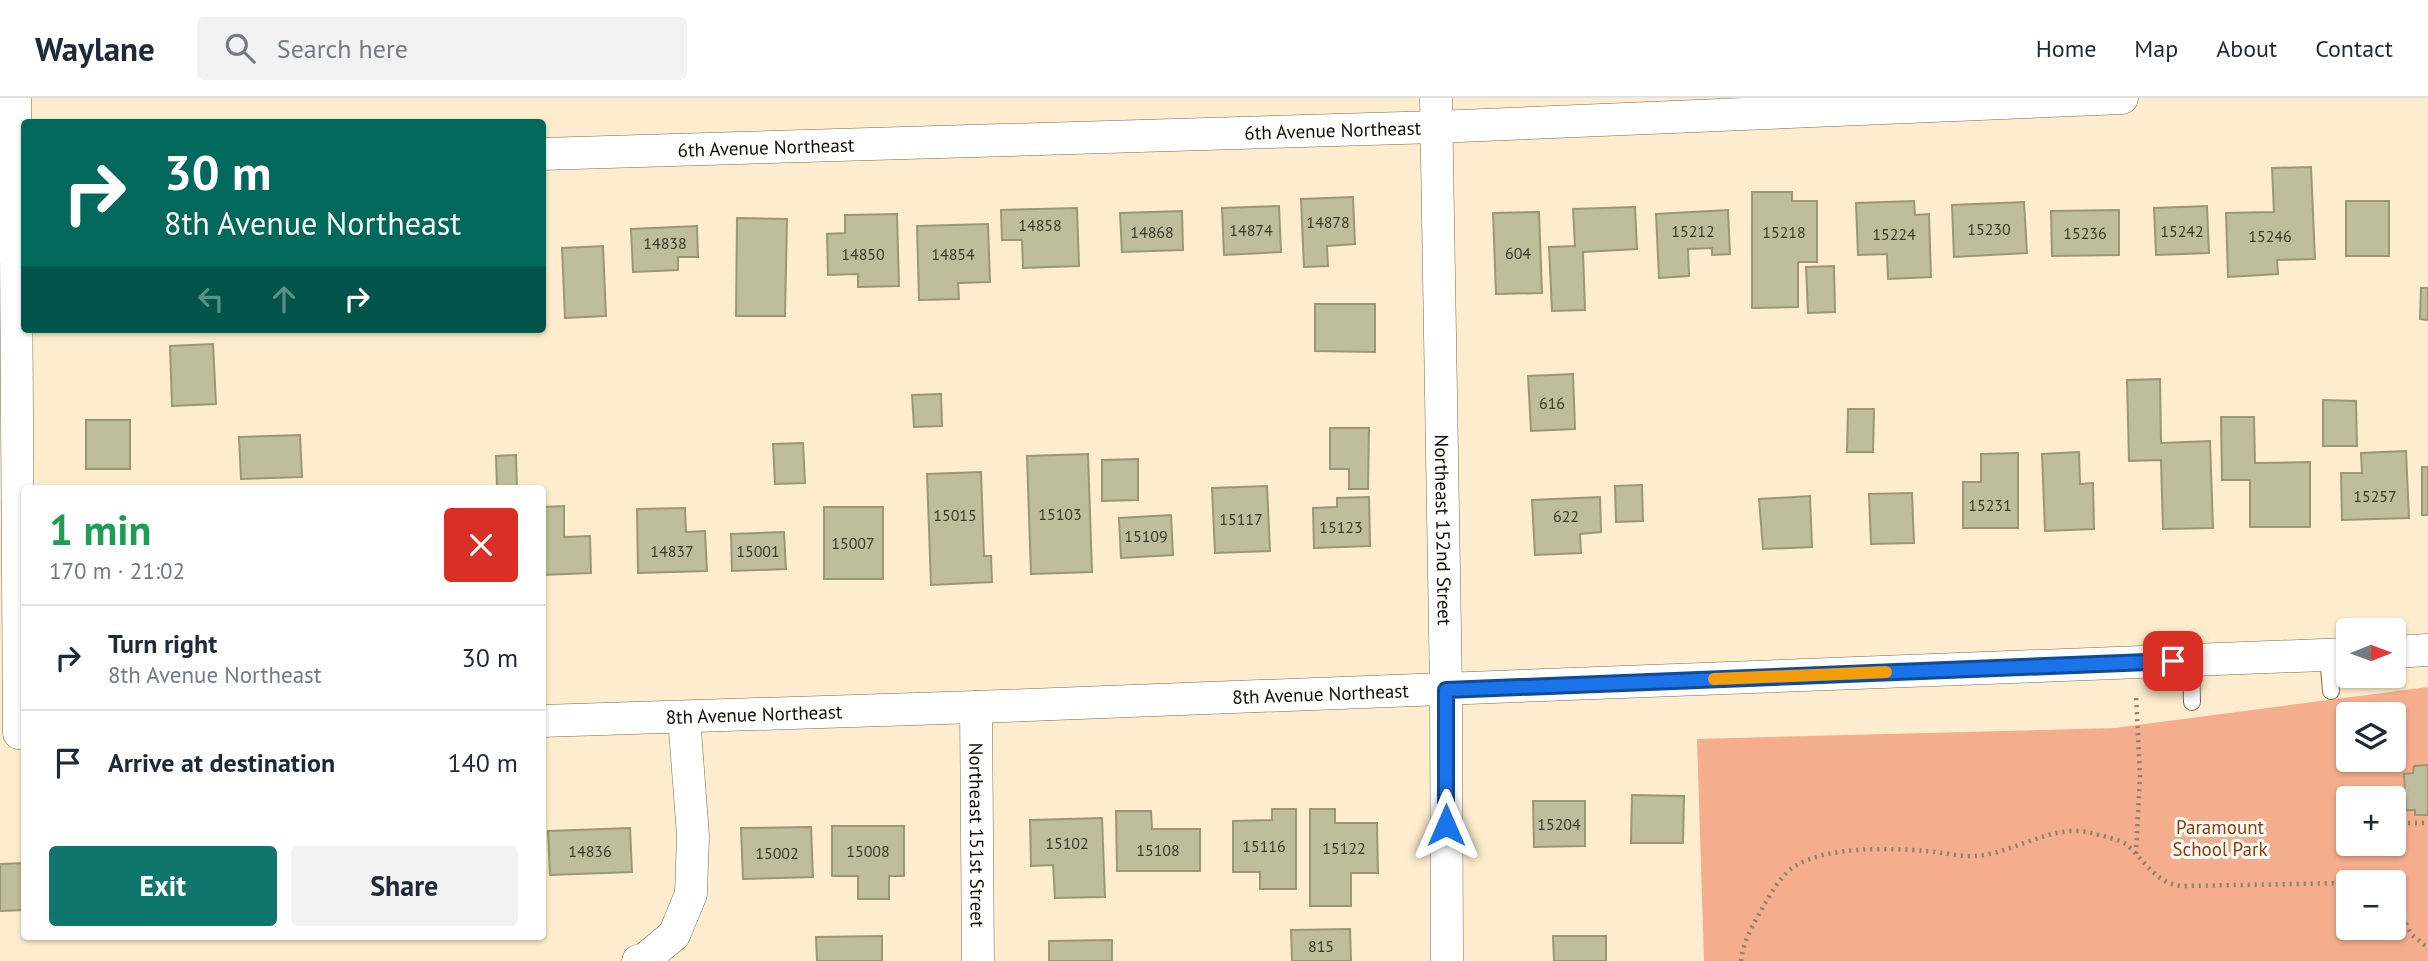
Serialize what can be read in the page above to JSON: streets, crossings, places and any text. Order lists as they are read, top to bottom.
{
  "streets": {
    "street": [
      "6th Avenue Northeast",
      "Northeast 152nd Street",
      "8th Avenue Northeast",
      "Northeast 151st Street"
    ]
  },
  "crossings": [
    ["6th Avenue Northeast", "Northeast 152nd Street"],
    ["Northeast 152nd Street", "8th Avenue Northeast"],
    ["8th Avenue Northeast", "Northeast 151st Street"]
  ],
  "parks": ["Paramount School Park"],
  "house_numbers": [
    "14878",
    "14858",
    "15230",
    "14874",
    "15212",
    "15242",
    "14868",
    "15218",
    "15236",
    "15224",
    "15246",
    "14838",
    "604",
    "14850",
    "14854",
    "616",
    "15257",
    "15231",
    "15103",
    "15015",
    "622",
    "15117",
    "15123",
    "15109",
    "15007",
    "14837",
    "15001",
    "15204",
    "15102",
    "15116",
    "15122",
    "15108",
    "14836",
    "15008",
    "15002",
    "815"
  ],
  "north": "right",
  "page": {
    "header": "Waylane",
    "search": "Search here",
    "nav": [
      "Home",
      "Map",
      "About",
      "Contact"
    ],
    "turn": ["30 m", "8th Avenue Northeast"],
    "heading": ["1 min", "170 m · 21:02"],
    "list": [
      {
        "name": "Turn right",
        "note": "8th Avenue Northeast",
        "value": "30 m"
      },
      {
        "name": "Arrive at destination",
        "value": "140 m"
      }
    ],
    "map_buttons": ["+", "−"],
    "buttons": ["Exit", "Share"]
  }
}
